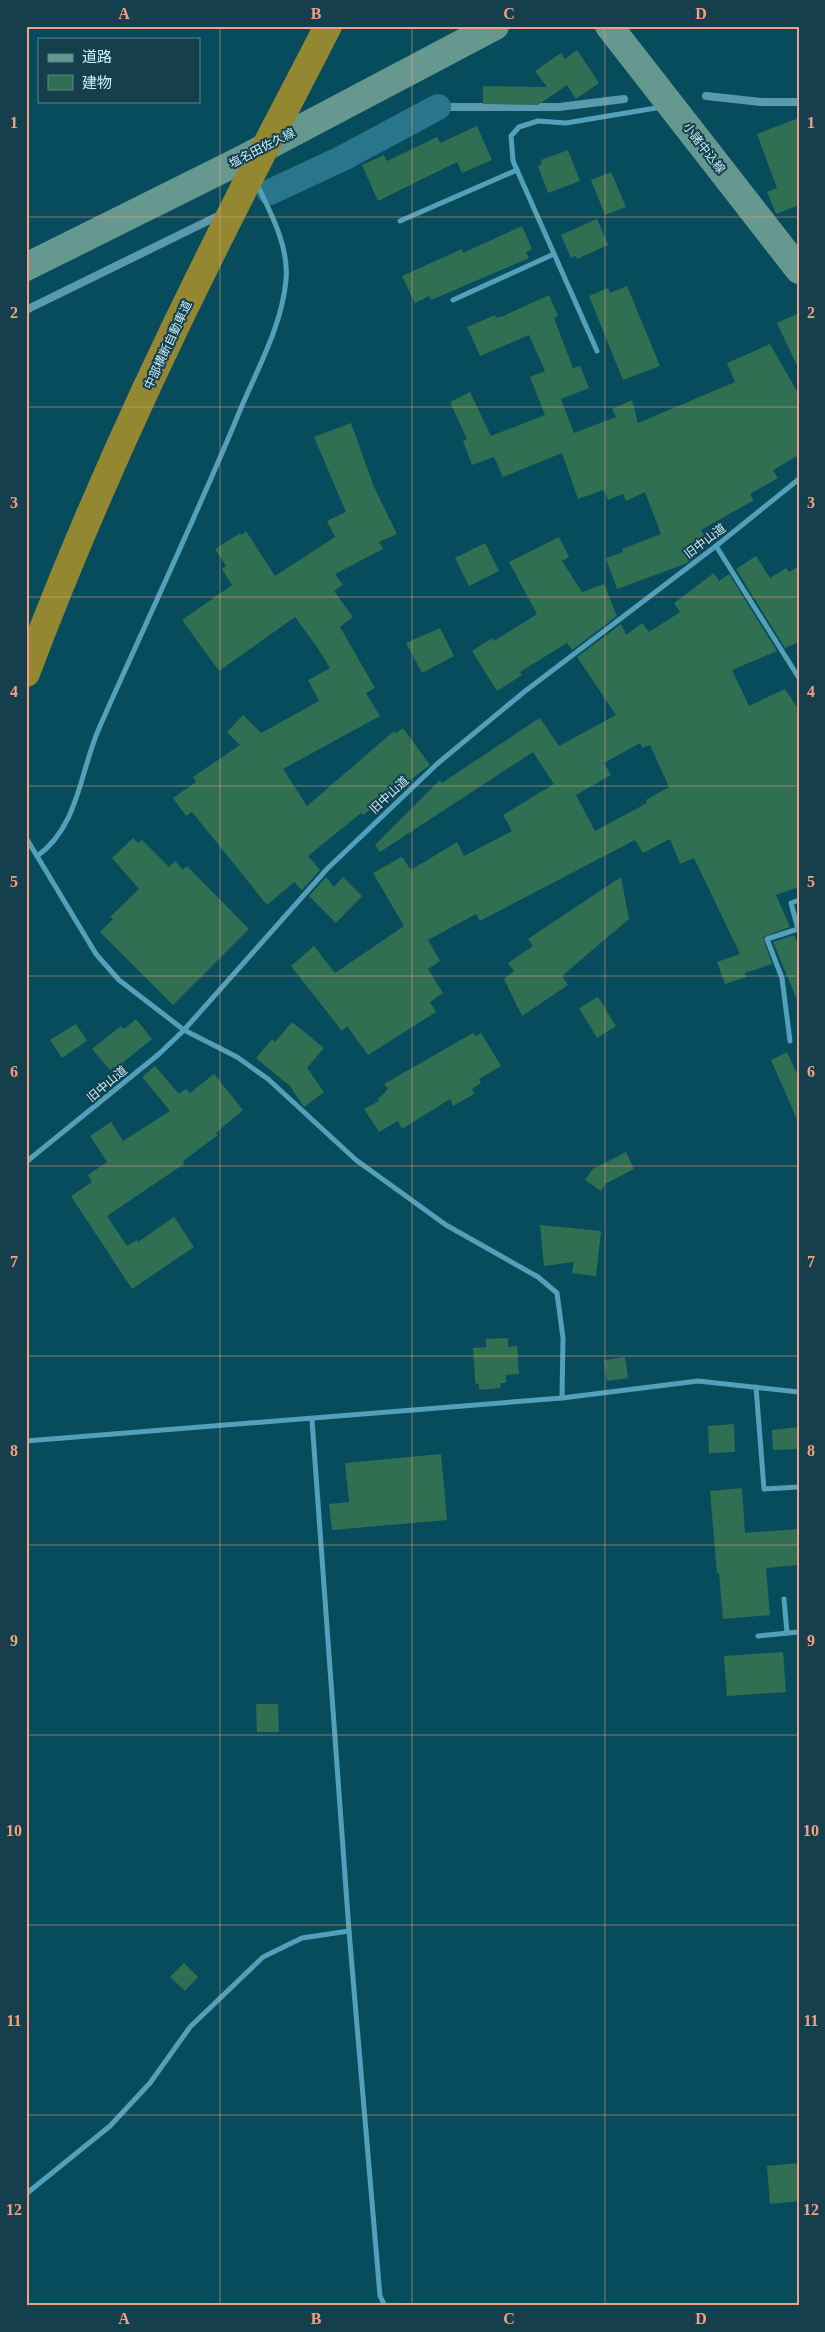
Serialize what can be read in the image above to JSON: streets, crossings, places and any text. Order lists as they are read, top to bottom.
{
  "streets": {
    "highway": ["中部横断自動車道"],
    "main road": ["塩名田佐久線", "小諸中込線"],
    "street": ["旧中山道"]
  },
  "legend": ["道路", "建物"],
  "grid": {
    "columns": [
      "A",
      "B",
      "C",
      "D"
    ],
    "rows": [
      "1",
      "2",
      "3",
      "4",
      "5",
      "6",
      "7",
      "8",
      "9",
      "10",
      "11",
      "12"
    ]
  }
}
